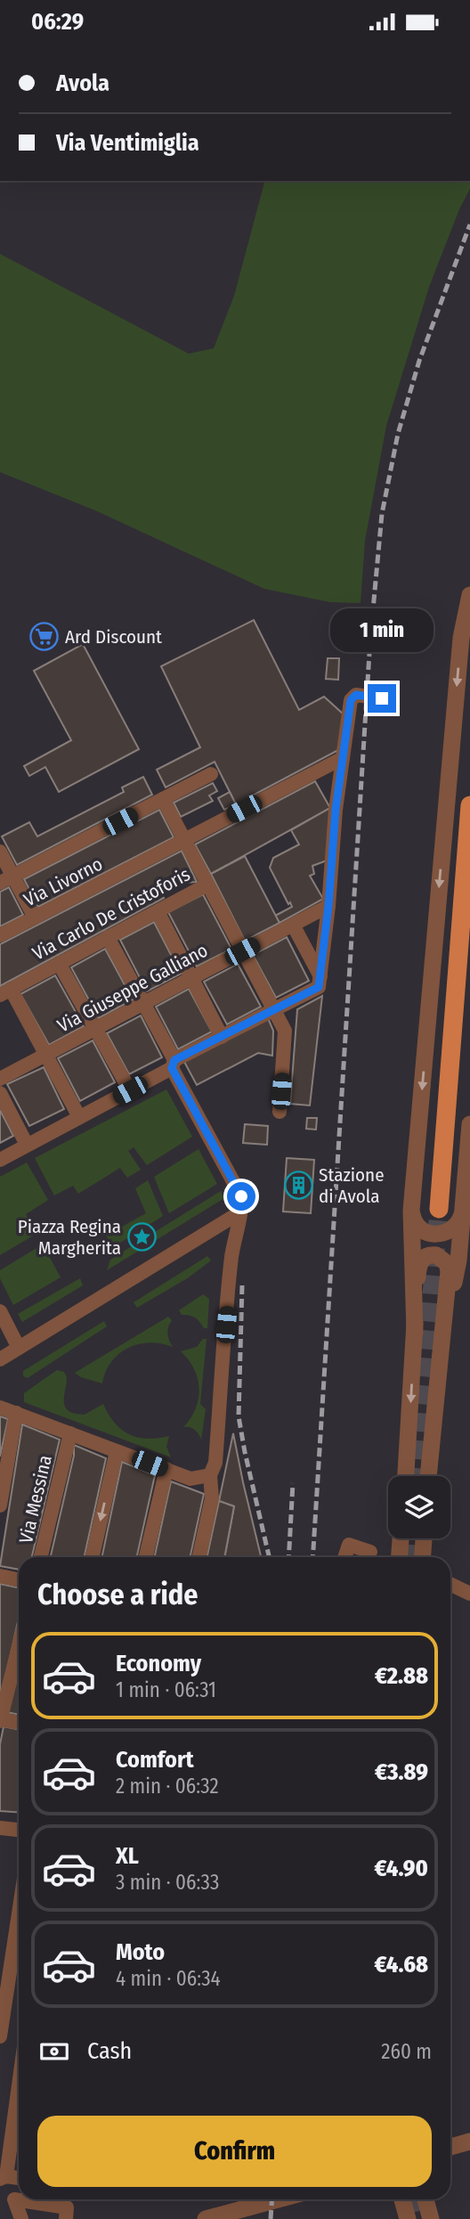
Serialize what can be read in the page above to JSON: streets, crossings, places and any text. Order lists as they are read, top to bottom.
{
  "streets": {
    "street": [
      "Via Livorno",
      "Via Carlo De Cristoforis",
      "Via Giuseppe Galliano",
      "Via Messina"
    ]
  },
  "places": {
    "supermarket": ["Ard Discount"],
    "building": ["Stazione di Avola"],
    "place": ["Piazza Regina Margherita"]
  },
  "page": {
    "status": "06:29",
    "banner": ["Avola", "Via Ventimiglia"],
    "bubble": "1 min",
    "heading": "Choose a ride",
    "list": [
      {
        "name": "Economy",
        "note": "1 min · 06:31",
        "value": "€2.88"
      },
      {
        "name": "Comfort",
        "note": "2 min · 06:32",
        "value": "€3.89"
      },
      {
        "name": "XL",
        "note": "3 min · 06:33",
        "value": "€4.90"
      },
      {
        "name": "Moto",
        "note": "4 min · 06:34",
        "value": "€4.68"
      }
    ],
    "pay": ["Cash", "260 m"],
    "buttons": "Confirm"
  }
}
